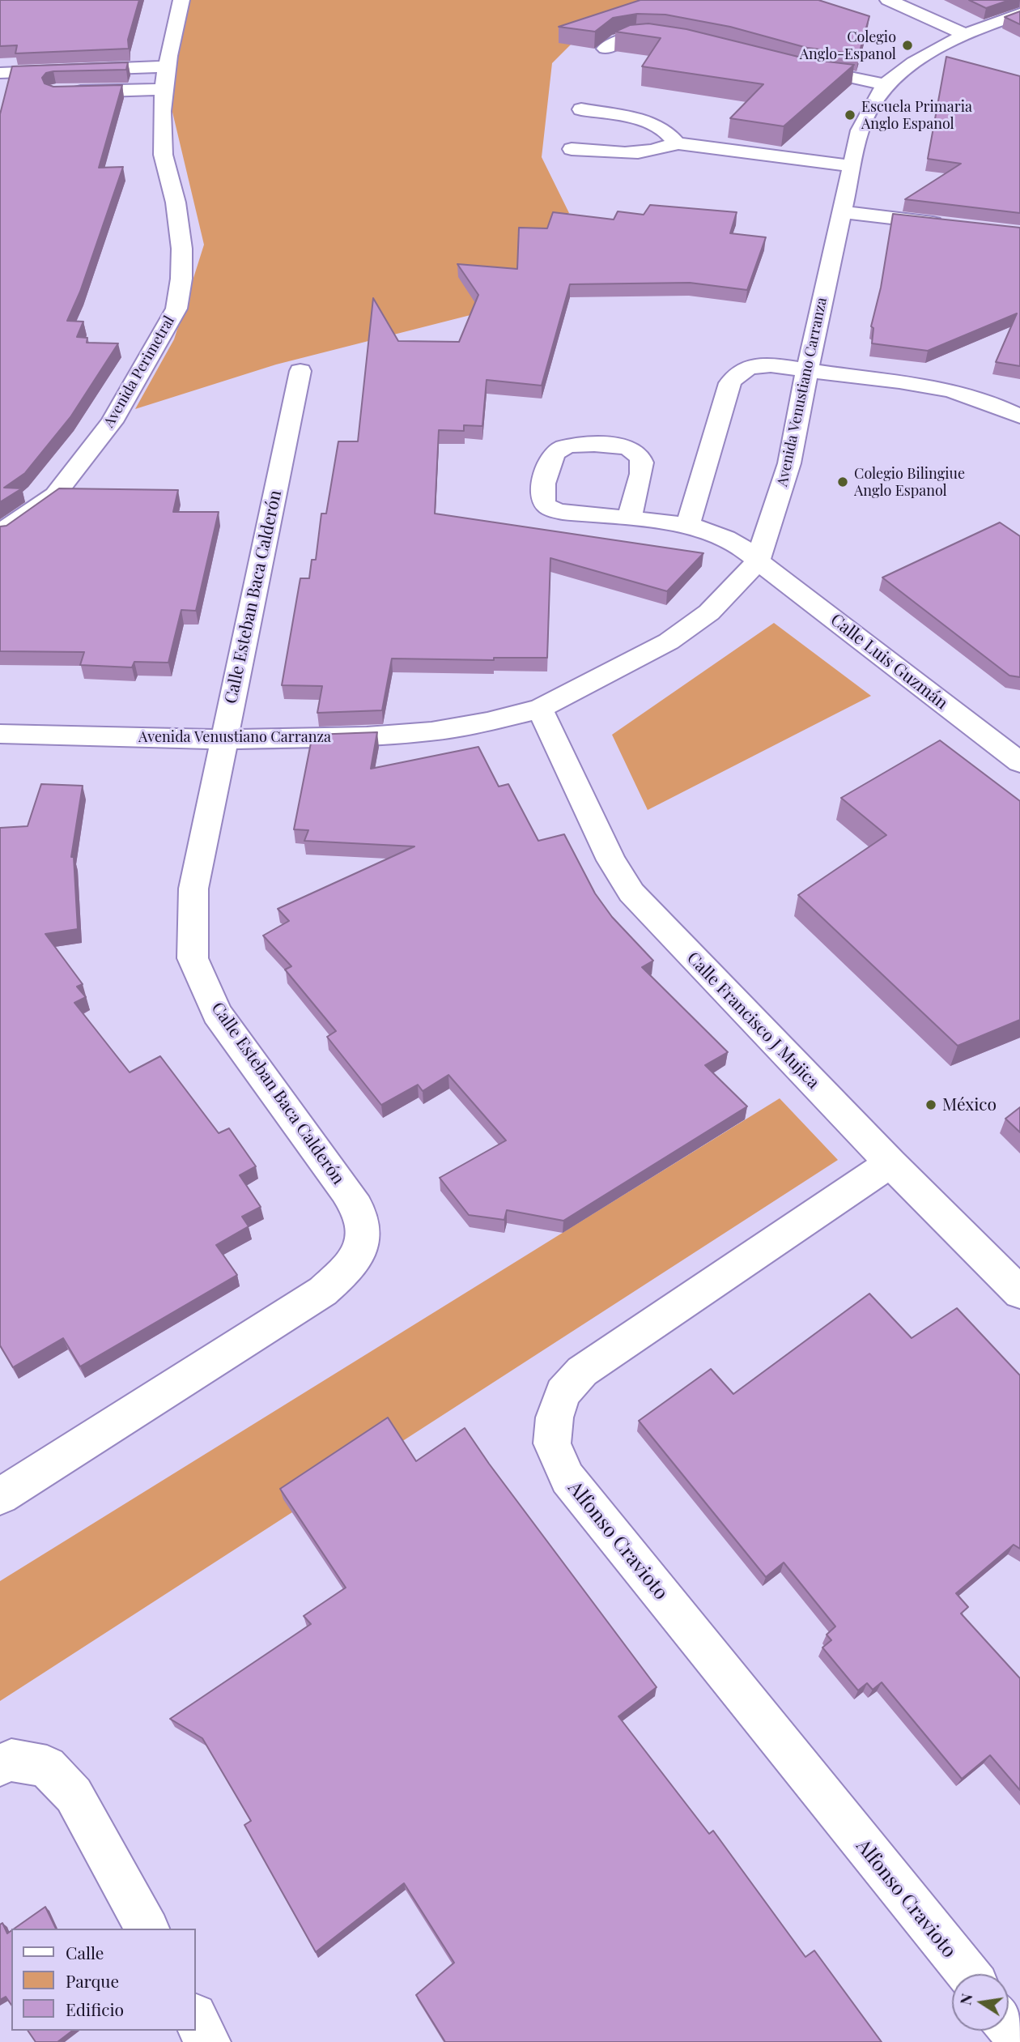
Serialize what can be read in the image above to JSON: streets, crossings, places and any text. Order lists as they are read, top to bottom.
{
  "streets": {
    "street": [
      "Avenida Perimetral",
      "Avenida Venustiano Carranza",
      "Calle Esteban Baca Calderón",
      "Calle Luis Guzmán",
      "Calle Francisco J Mujica",
      "Alfonso Cravioto"
    ]
  },
  "crossings": [
    ["Avenida Venustiano Carranza", "Calle Esteban Baca Calderón"],
    ["Avenida Venustiano Carranza", "Calle Luis Guzmán"],
    ["Avenida Venustiano Carranza", "Calle Francisco J Mujica"],
    ["Calle Francisco J Mujica", "Alfonso Cravioto"]
  ],
  "places": [
    "Colegio Anglo-Espanol",
    "Escuela Primaria Anglo Espanol",
    "Colegio Bilingiue Anglo Espanol",
    "México"
  ],
  "legend": ["Calle", "Parque", "Edificio"],
  "north": "left"
}
